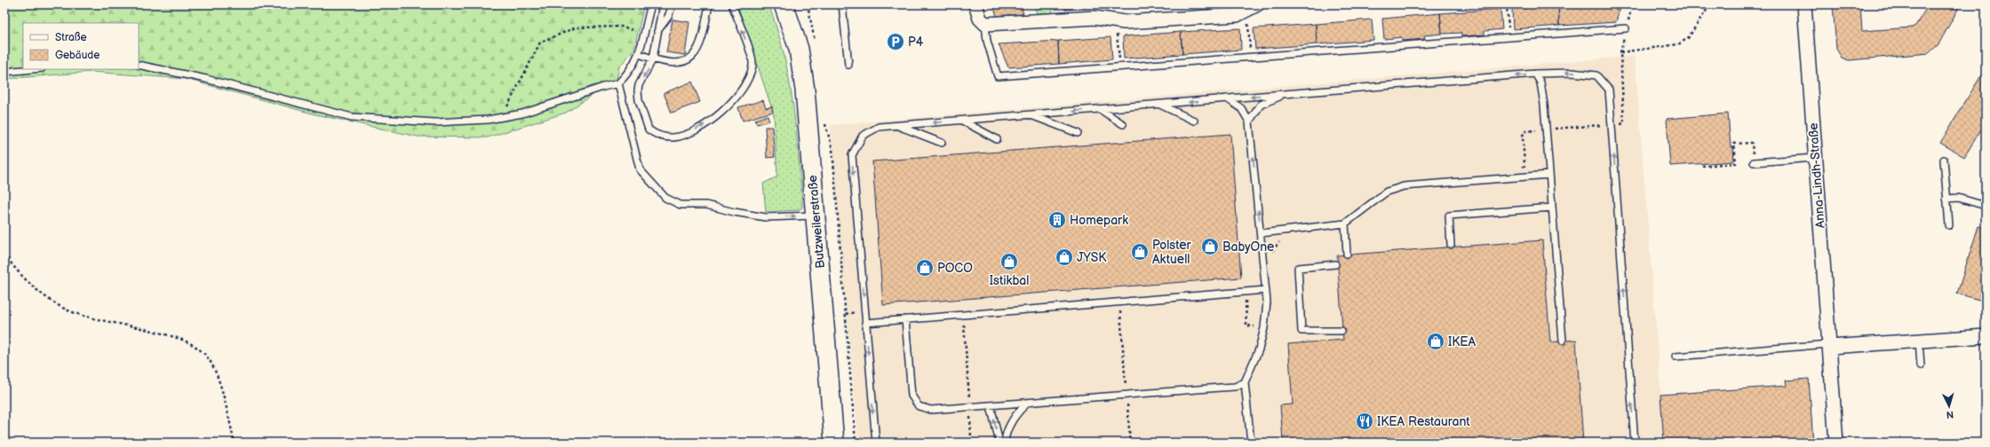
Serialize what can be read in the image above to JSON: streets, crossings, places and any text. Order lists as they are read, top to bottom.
{
  "streets": {
    "street": ["Anna-Lindh-Straße", "Butzweilerstraße"]
  },
  "places": {
    "parking": ["P4"],
    "building": ["Homepark"],
    "shop": [
      "BabyOne",
      "Polster Aktuell",
      "JYSK",
      "Istikbal",
      "POCO",
      "IKEA"
    ],
    "restaurant": ["IKEA Restaurant"]
  },
  "legend": ["Straße", "Gebäude"],
  "north": "bottom"
}
